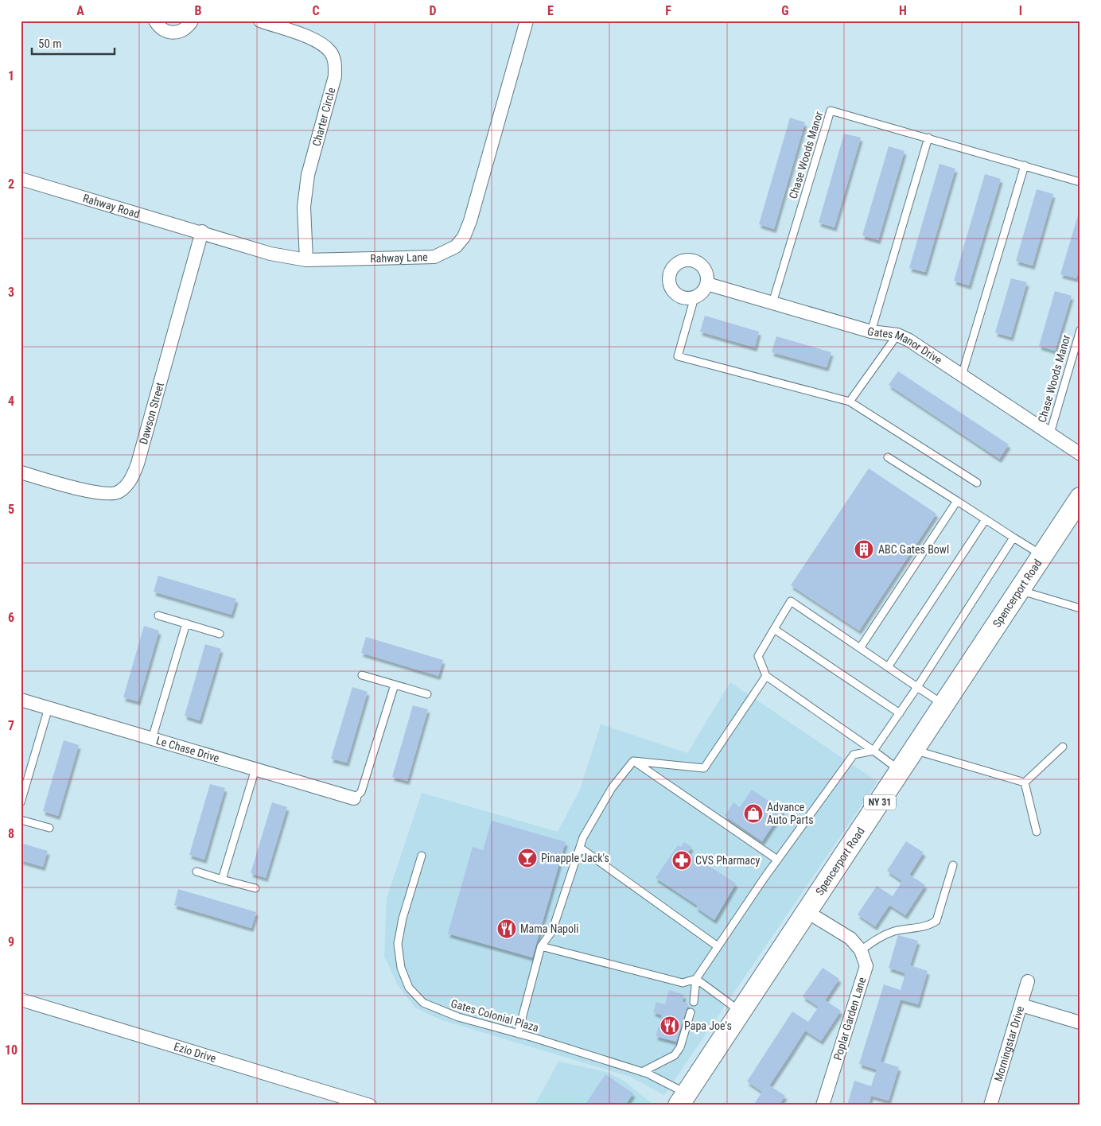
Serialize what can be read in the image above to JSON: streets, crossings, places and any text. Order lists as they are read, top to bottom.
{
  "streets": {
    "main road": ["Spencerport Road", "NY 31"],
    "street": [
      "Charter Circle",
      "Rahway Road",
      "Rahway Lane",
      "Gates Manor Drive",
      "Dawson Street",
      "Le Chase Drive",
      "Poplar Garden Lane",
      "Morningstar Drive",
      "Ezio Drive"
    ],
    "lane": ["Chase Woods Manor", "Gates Colonial Plaza"]
  },
  "crossings": [
    ["Charter Circle", "Rahway Lane"],
    ["Chase Woods Manor", "Gates Manor Drive"],
    ["Rahway Road", "Rahway Lane"],
    ["Rahway Road", "Dawson Street"],
    ["Rahway Lane", "Dawson Street"],
    ["Spencerport Road", "Gates Colonial Plaza"],
    ["Spencerport Road", "Poplar Garden Lane"]
  ],
  "places": {
    "building": ["ABC Gates Bowl"],
    "shop": ["Advance Auto Parts"],
    "bar": ["Pinapple Jack's"],
    "pharmacy": ["CVS Pharmacy"],
    "restaurant": ["Mama Napoli", "Papa Joe's"]
  },
  "scale_bar": "50 m",
  "grid": {
    "columns": [
      "A",
      "B",
      "C",
      "D",
      "E",
      "F",
      "G",
      "H",
      "I"
    ],
    "rows": [
      "1",
      "2",
      "3",
      "4",
      "5",
      "6",
      "7",
      "8",
      "9",
      "10"
    ]
  }
}
